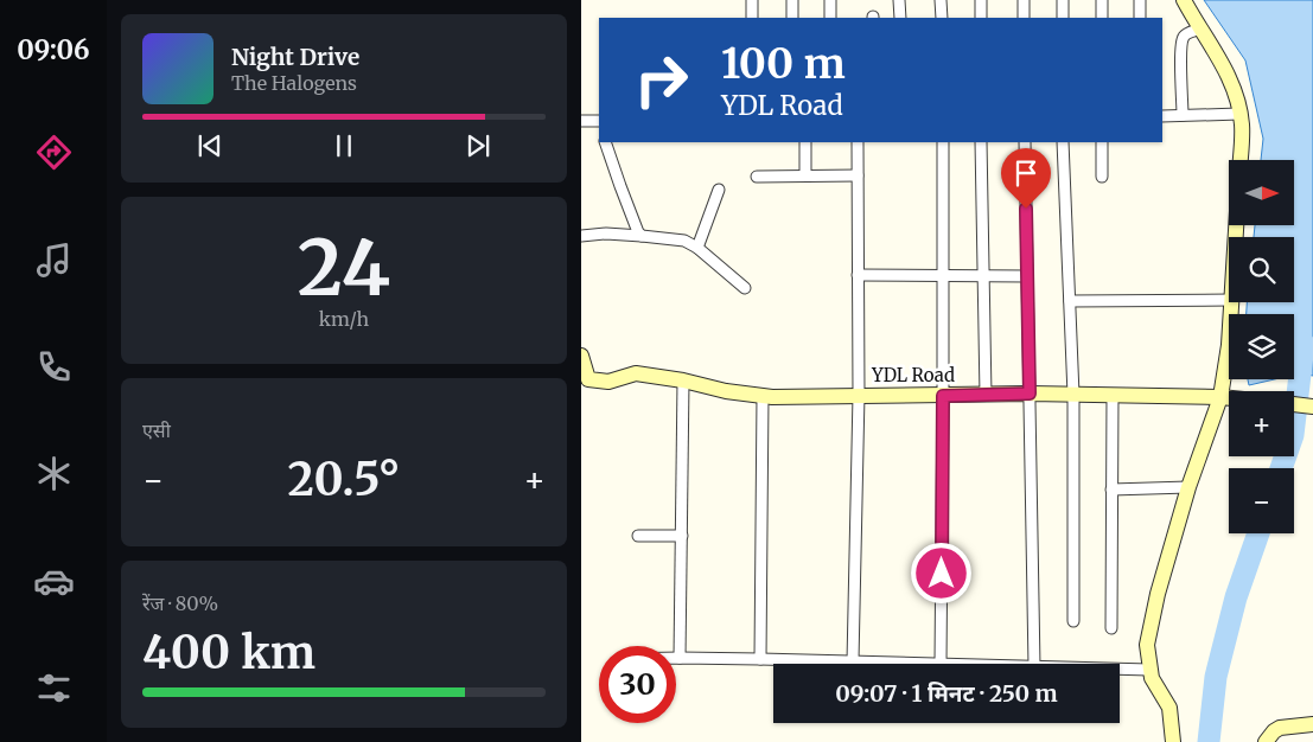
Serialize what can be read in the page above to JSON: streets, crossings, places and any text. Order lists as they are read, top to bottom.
{
  "streets": {
    "street": ["YDL Road"]
  },
  "north": "right",
  "page": {
    "tabs": "09:06",
    "turn": ["100 m", "YDL Road"],
    "song": ["Night Drive", "The Halogens"],
    "map_buttons": ["+", "−"],
    "tile": [
      ["24", "km/h"],
      "एसी",
      ["रेंज · 80%", "400 km"]
    ],
    "heat": ["−", "20.5°", "+"],
    "limit": "30",
    "trip": "09:07 · 1 मिनट · 250 m"
  }
}
